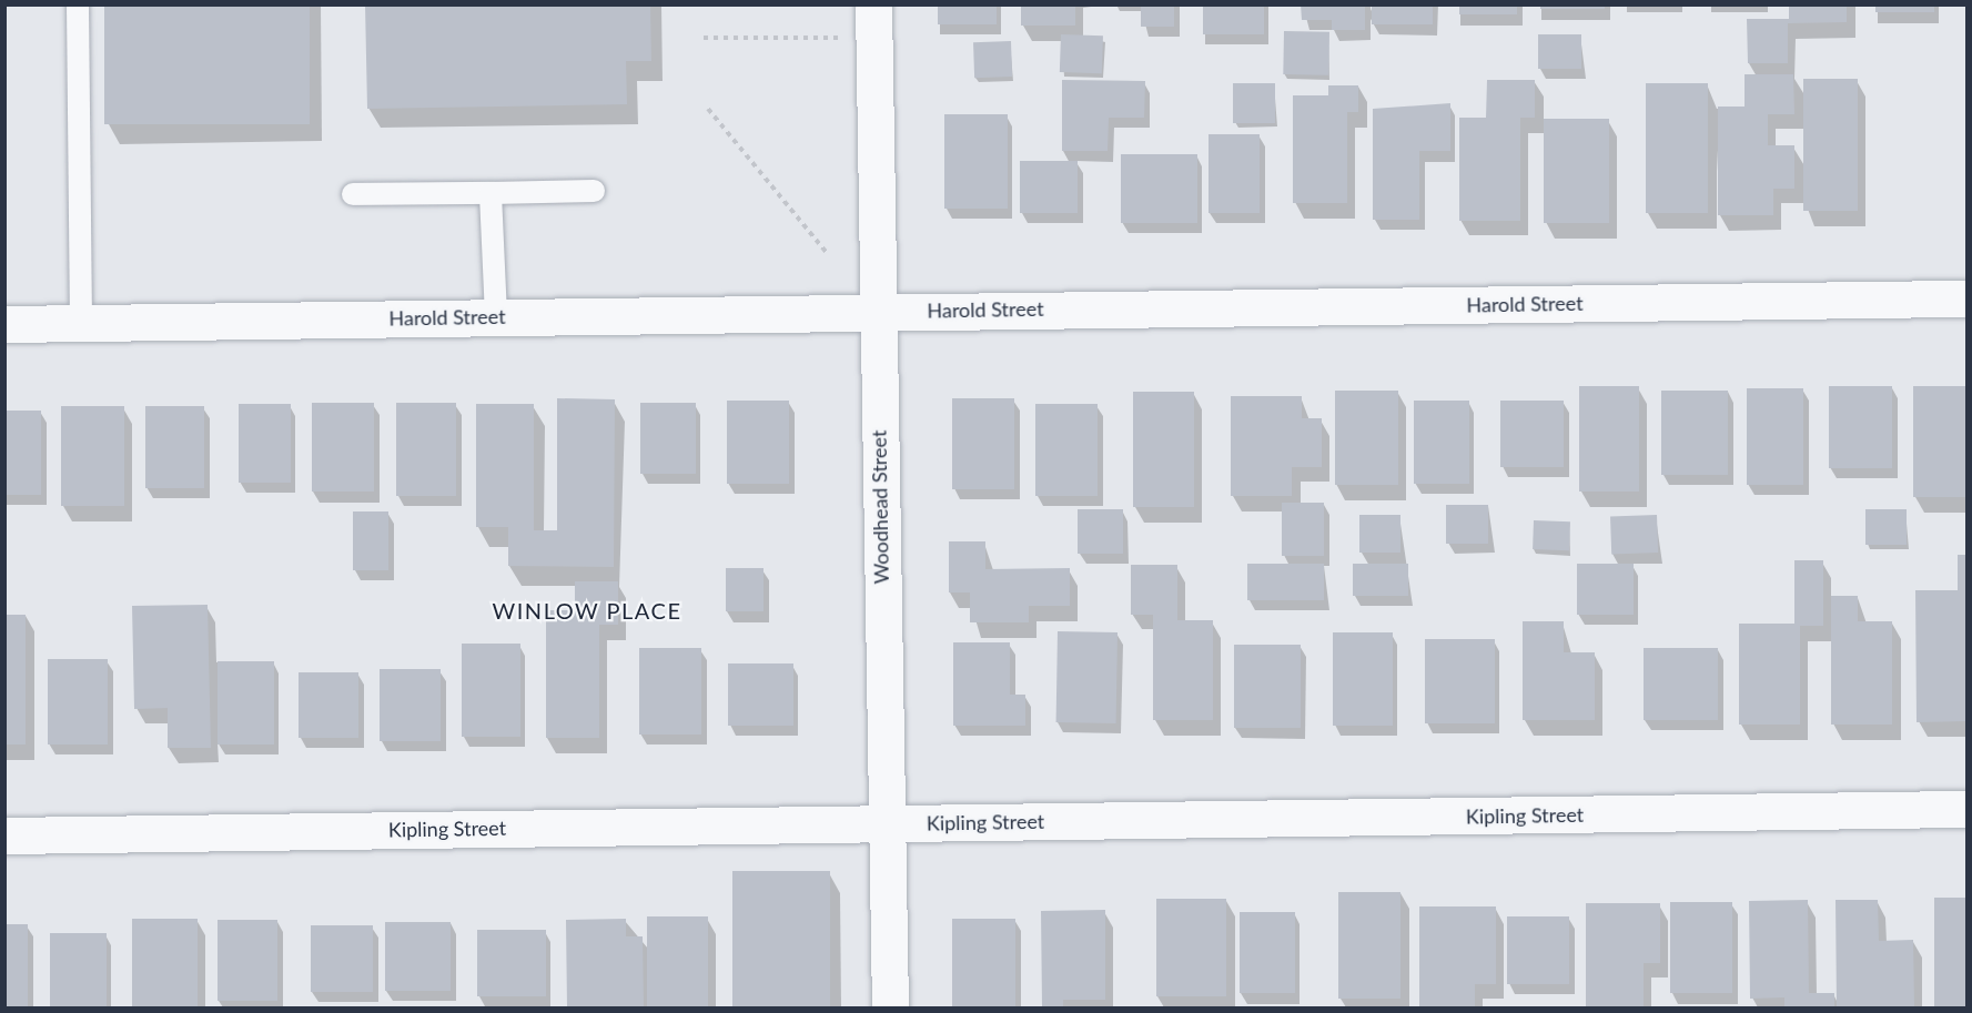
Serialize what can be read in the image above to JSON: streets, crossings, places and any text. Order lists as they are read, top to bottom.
{
  "streets": {
    "street": ["Harold Street", "Woodhead Street", "Kipling Street"]
  },
  "crossings": [
    ["Harold Street", "Woodhead Street"],
    ["Woodhead Street", "Kipling Street"]
  ],
  "districts": ["WINLOW PLACE"]
}
